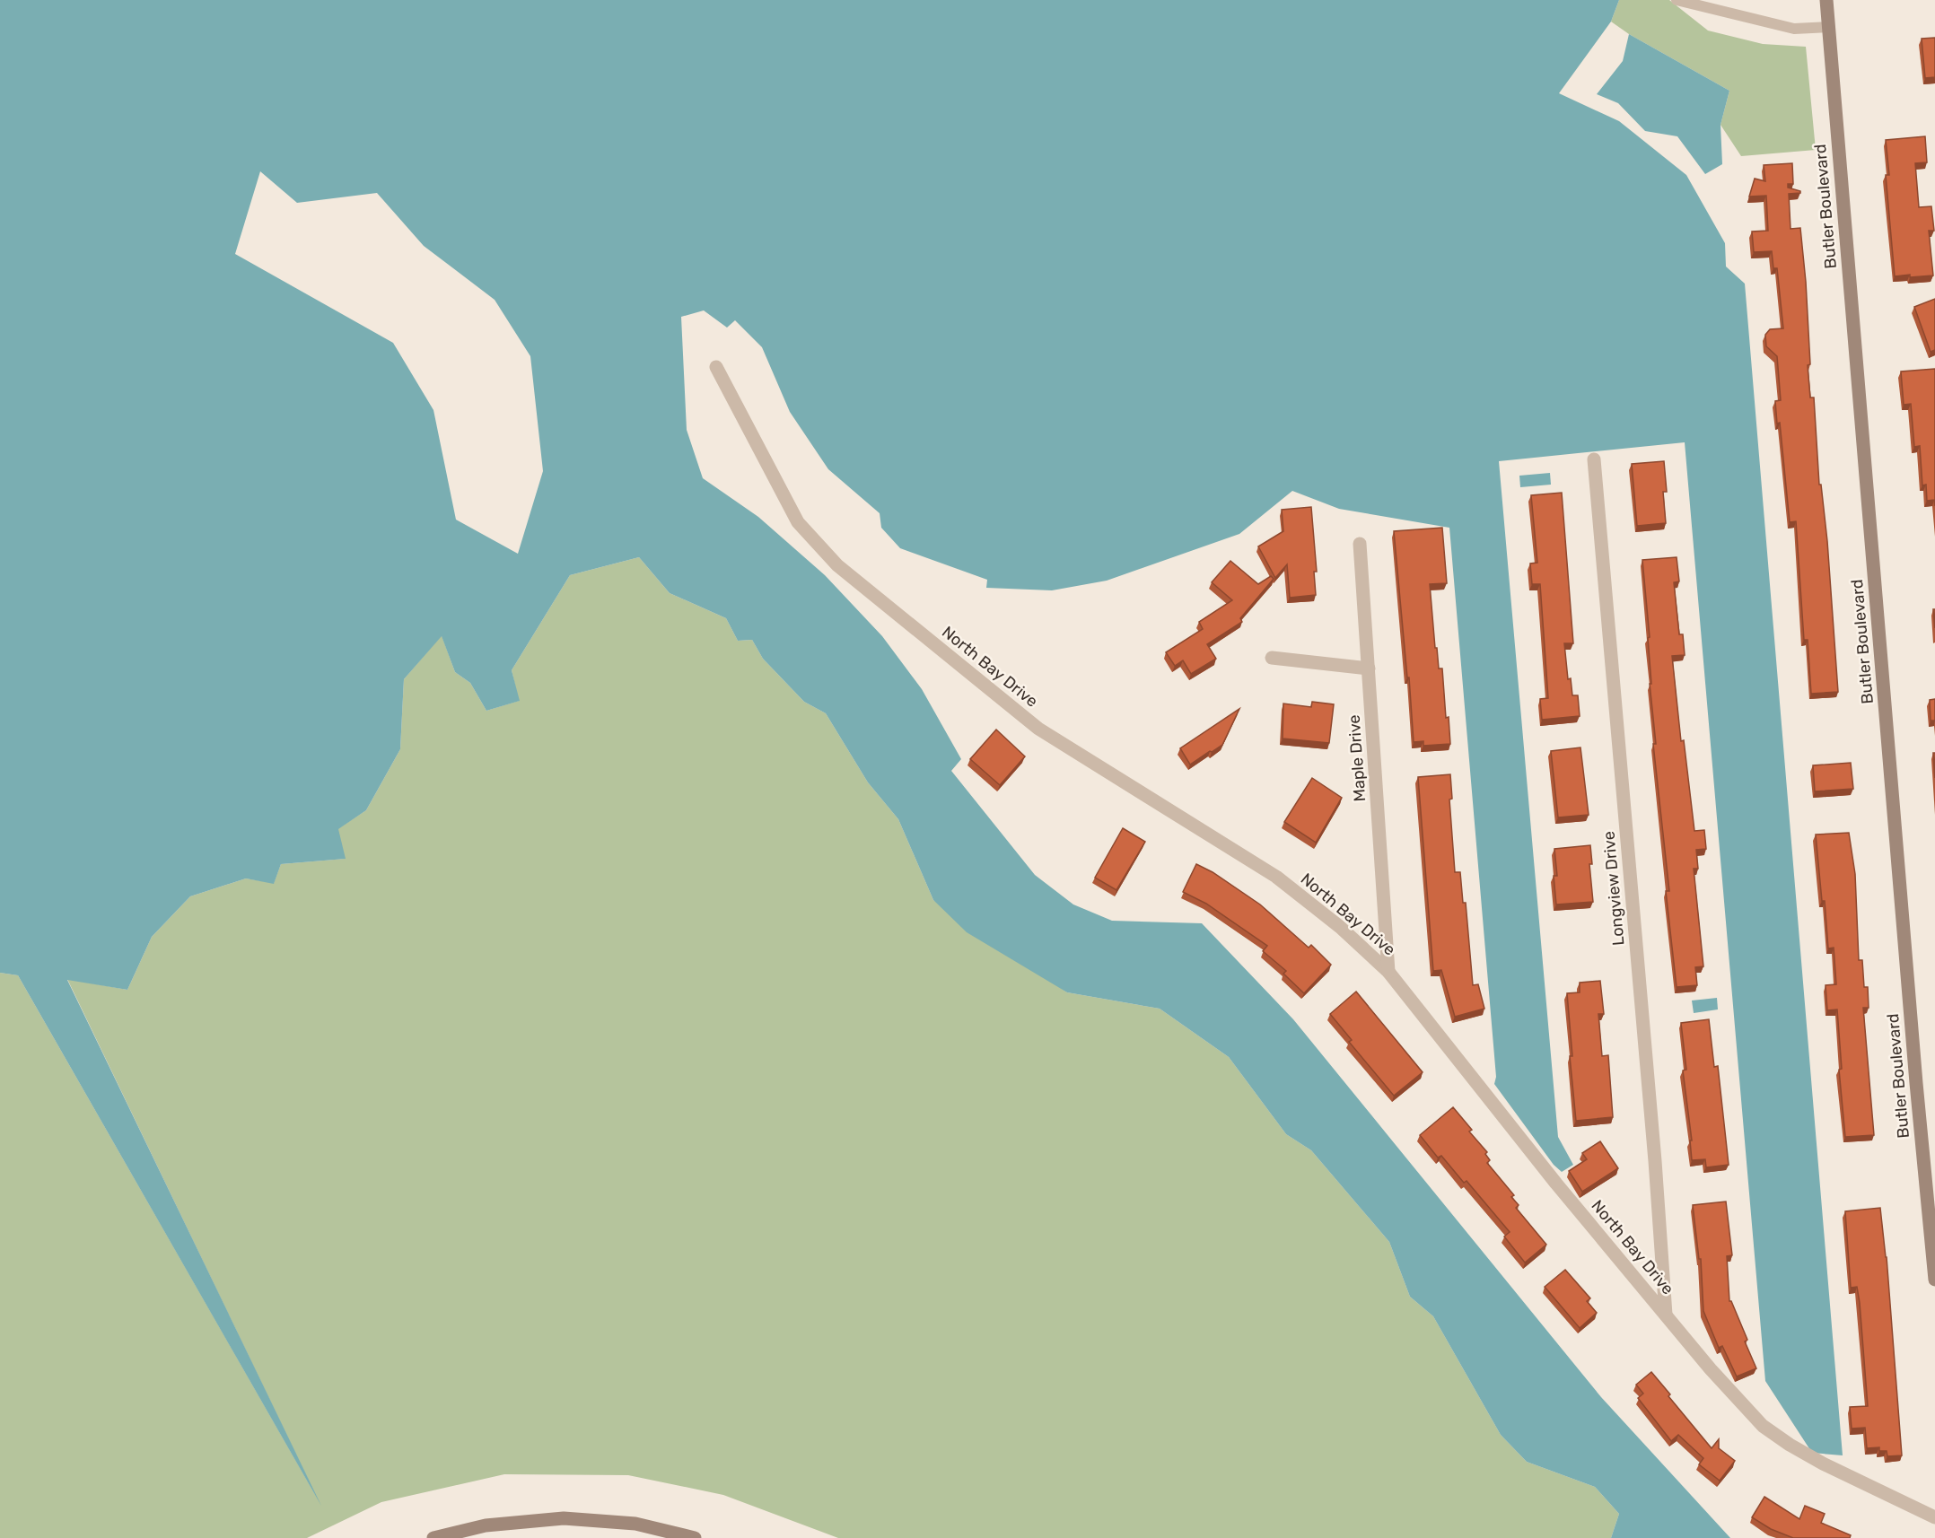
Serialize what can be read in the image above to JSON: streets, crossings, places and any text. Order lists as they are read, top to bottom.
{
  "streets": {
    "street": [
      "Butler Boulevard",
      "North Bay Drive",
      "Maple Drive",
      "Longview Drive"
    ]
  },
  "crossings": [
    ["North Bay Drive", "Maple Drive"],
    ["North Bay Drive", "Longview Drive"]
  ]
}
